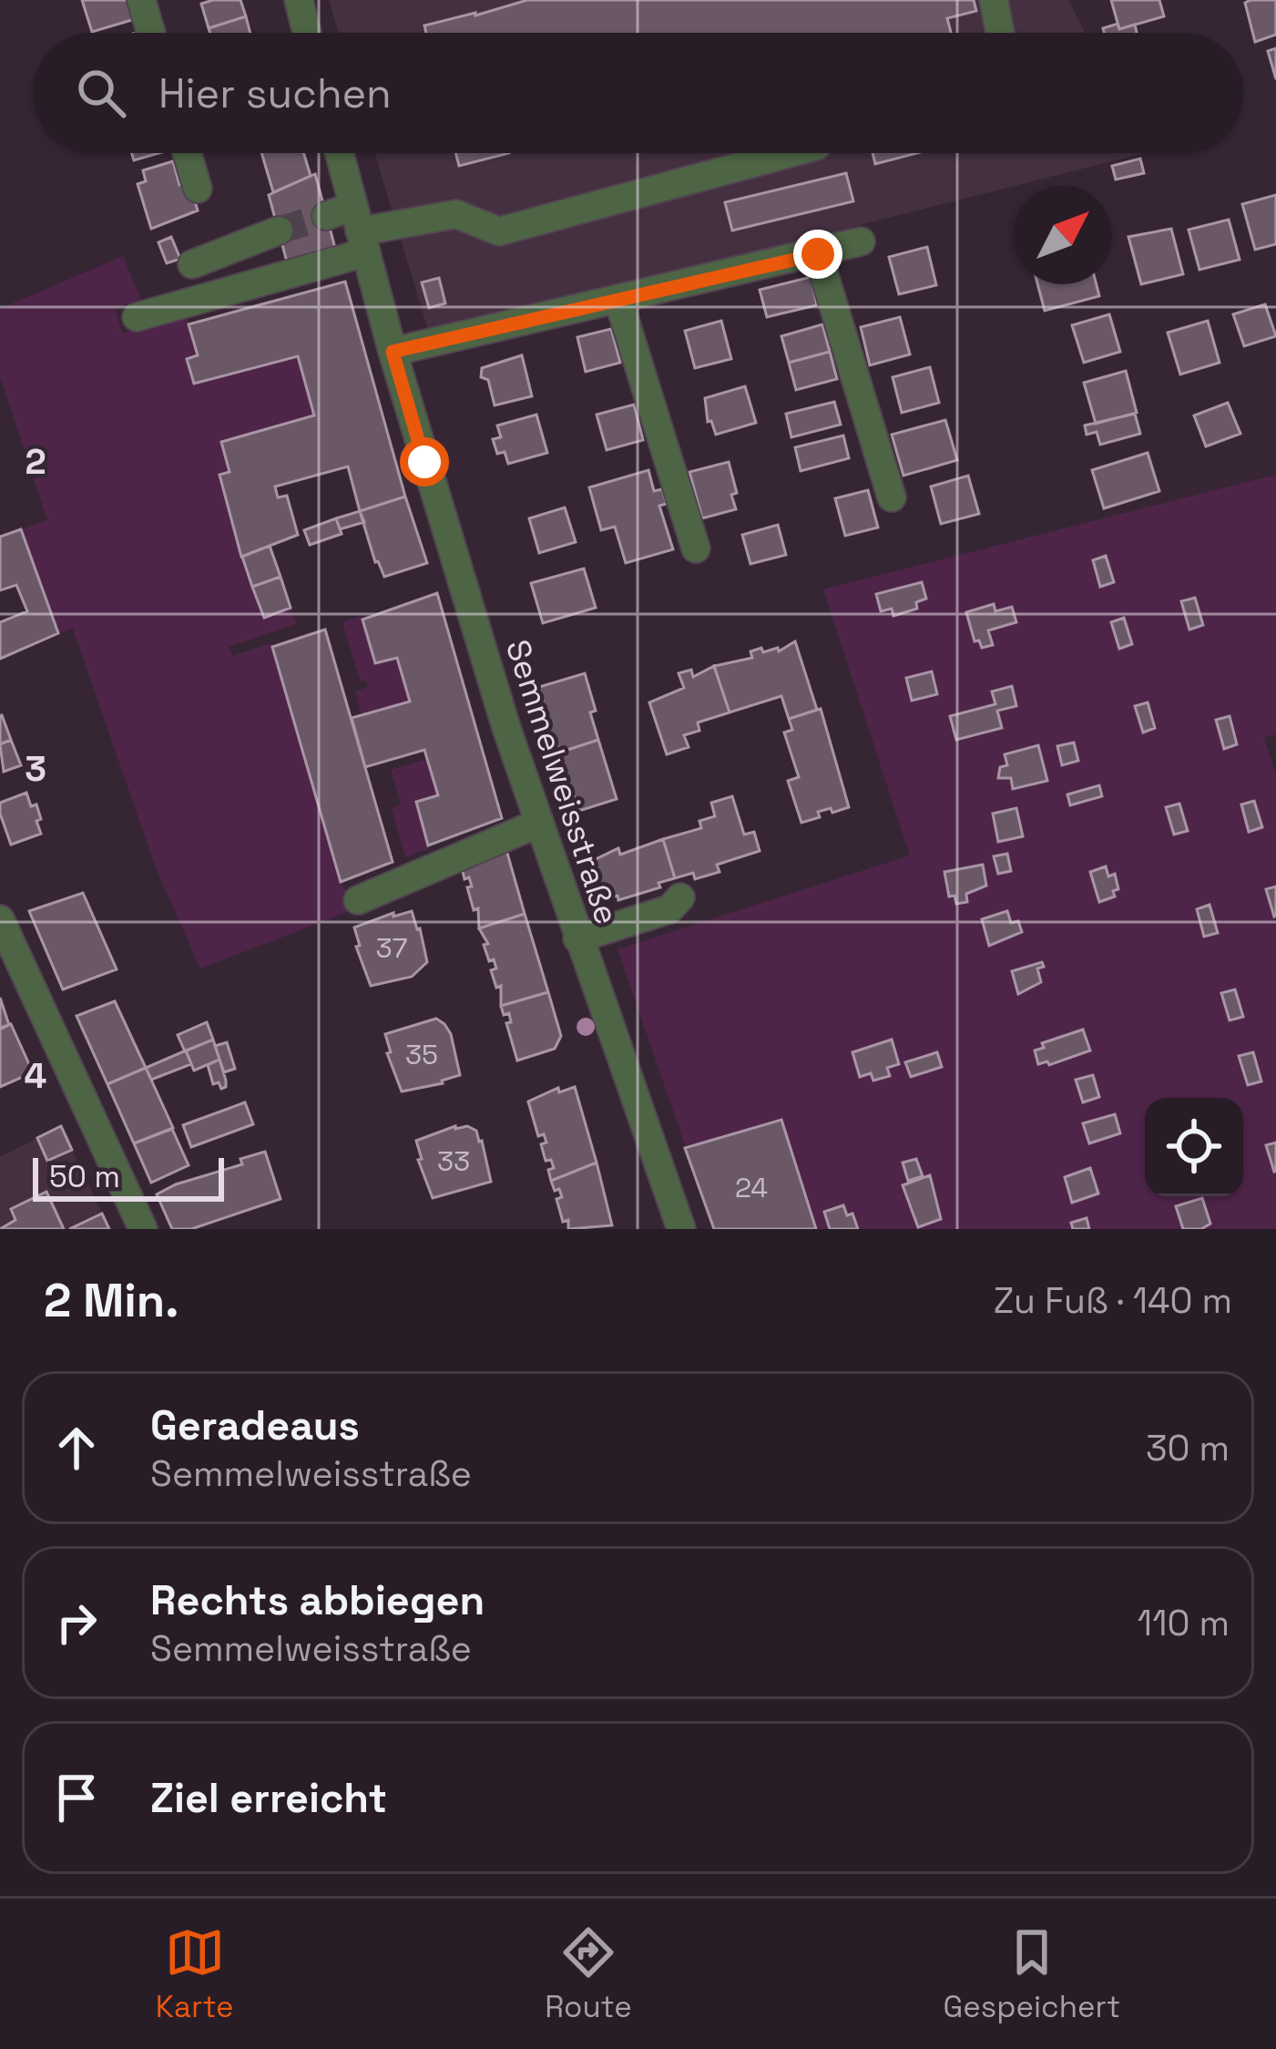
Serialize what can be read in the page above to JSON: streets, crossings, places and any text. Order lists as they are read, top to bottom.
{
  "streets": {
    "street": ["Semmelweisstraße"]
  },
  "house_numbers": [
    "37",
    "35",
    "33",
    "24"
  ],
  "scale_bar": "50 m",
  "north": "top right",
  "page": {
    "search": "Hier suchen",
    "scale": "50 m",
    "heading": ["2 Min.", "Zu Fuß · 140 m"],
    "list": [
      ["Geradeaus", "Semmelweisstraße", "30 m"],
      ["Rechts abbiegen", "Semmelweisstraße", "110 m"],
      "Ziel erreicht"
    ],
    "nav": ["Karte", "Route", "Gespeichert"]
  },
  "grid": {
    "rows": ["2", "3", "4"]
  }
}
